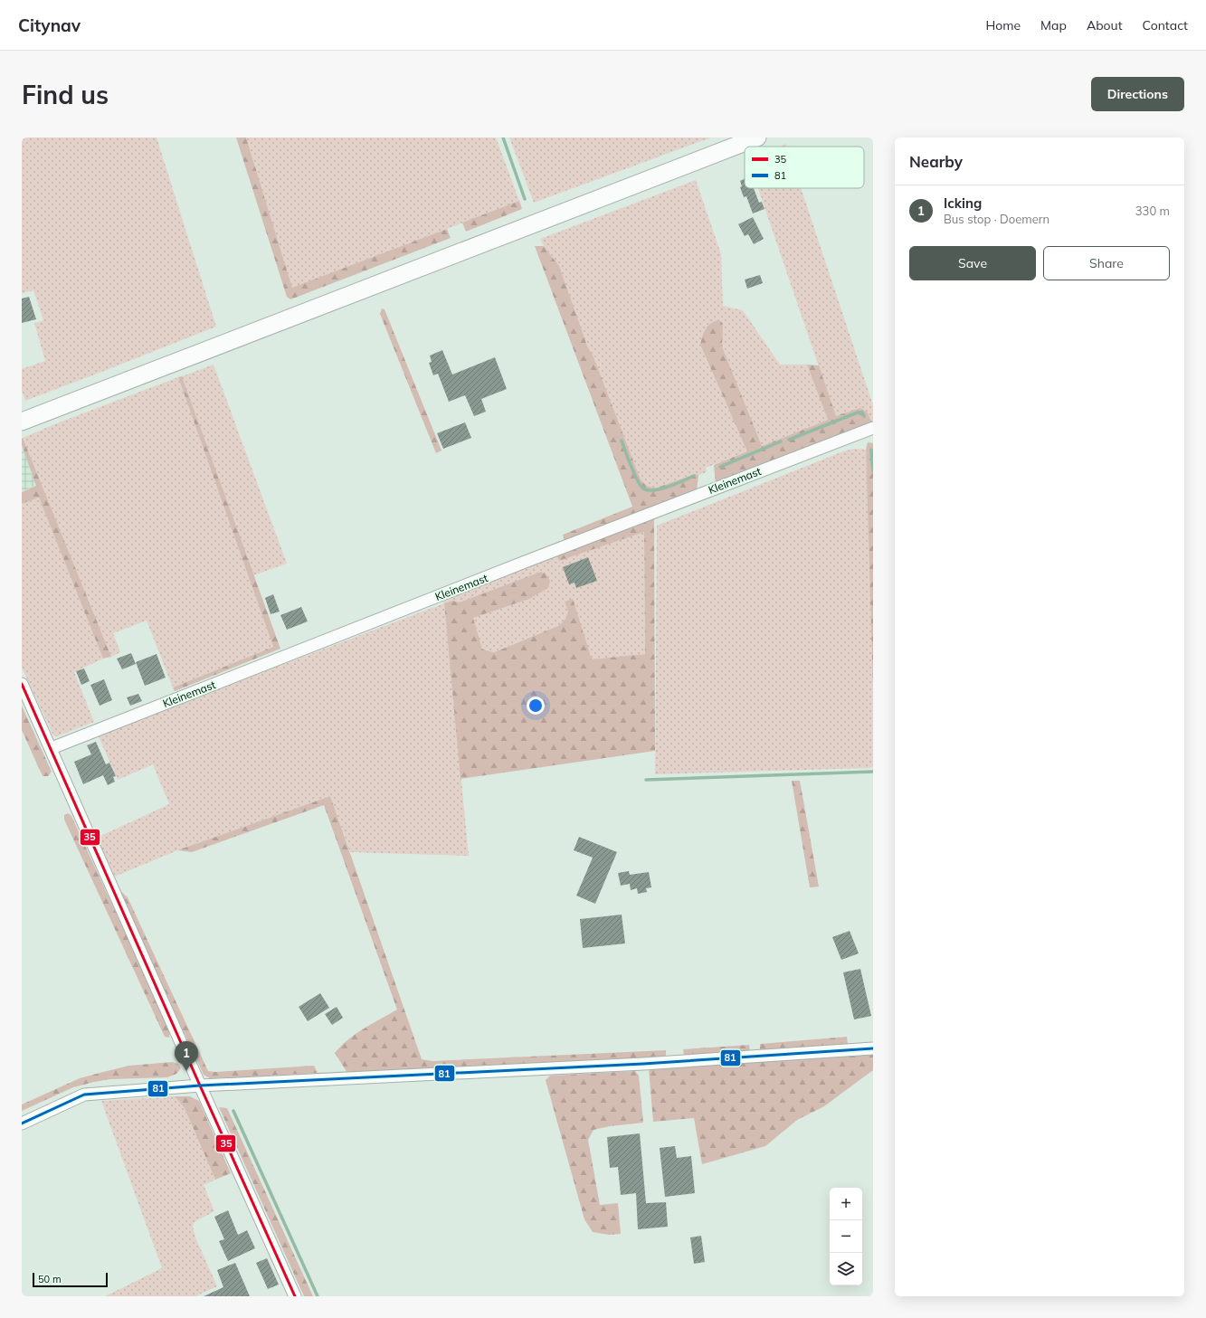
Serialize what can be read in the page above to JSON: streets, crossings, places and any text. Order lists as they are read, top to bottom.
{
  "streets": {
    "street": ["Kleinemast"]
  },
  "lines": ["transit line 35", "transit line 81"],
  "legend": ["35", "81"],
  "scale_bar": "50 m",
  "page": {
    "header": "Citynav",
    "nav": [
      "Home",
      "Map",
      "About",
      "Contact"
    ],
    "buttons": [
      "Directions",
      ["Save", "Share"]
    ],
    "title": "Find us",
    "heading": "Nearby",
    "list": [
      {
        "mark": "1",
        "name": "Icking",
        "note": "Bus stop · Doemern",
        "value": "330 m"
      }
    ],
    "pins": "1",
    "map_buttons": ["+", "−"],
    "scale": "50 m"
  }
}
